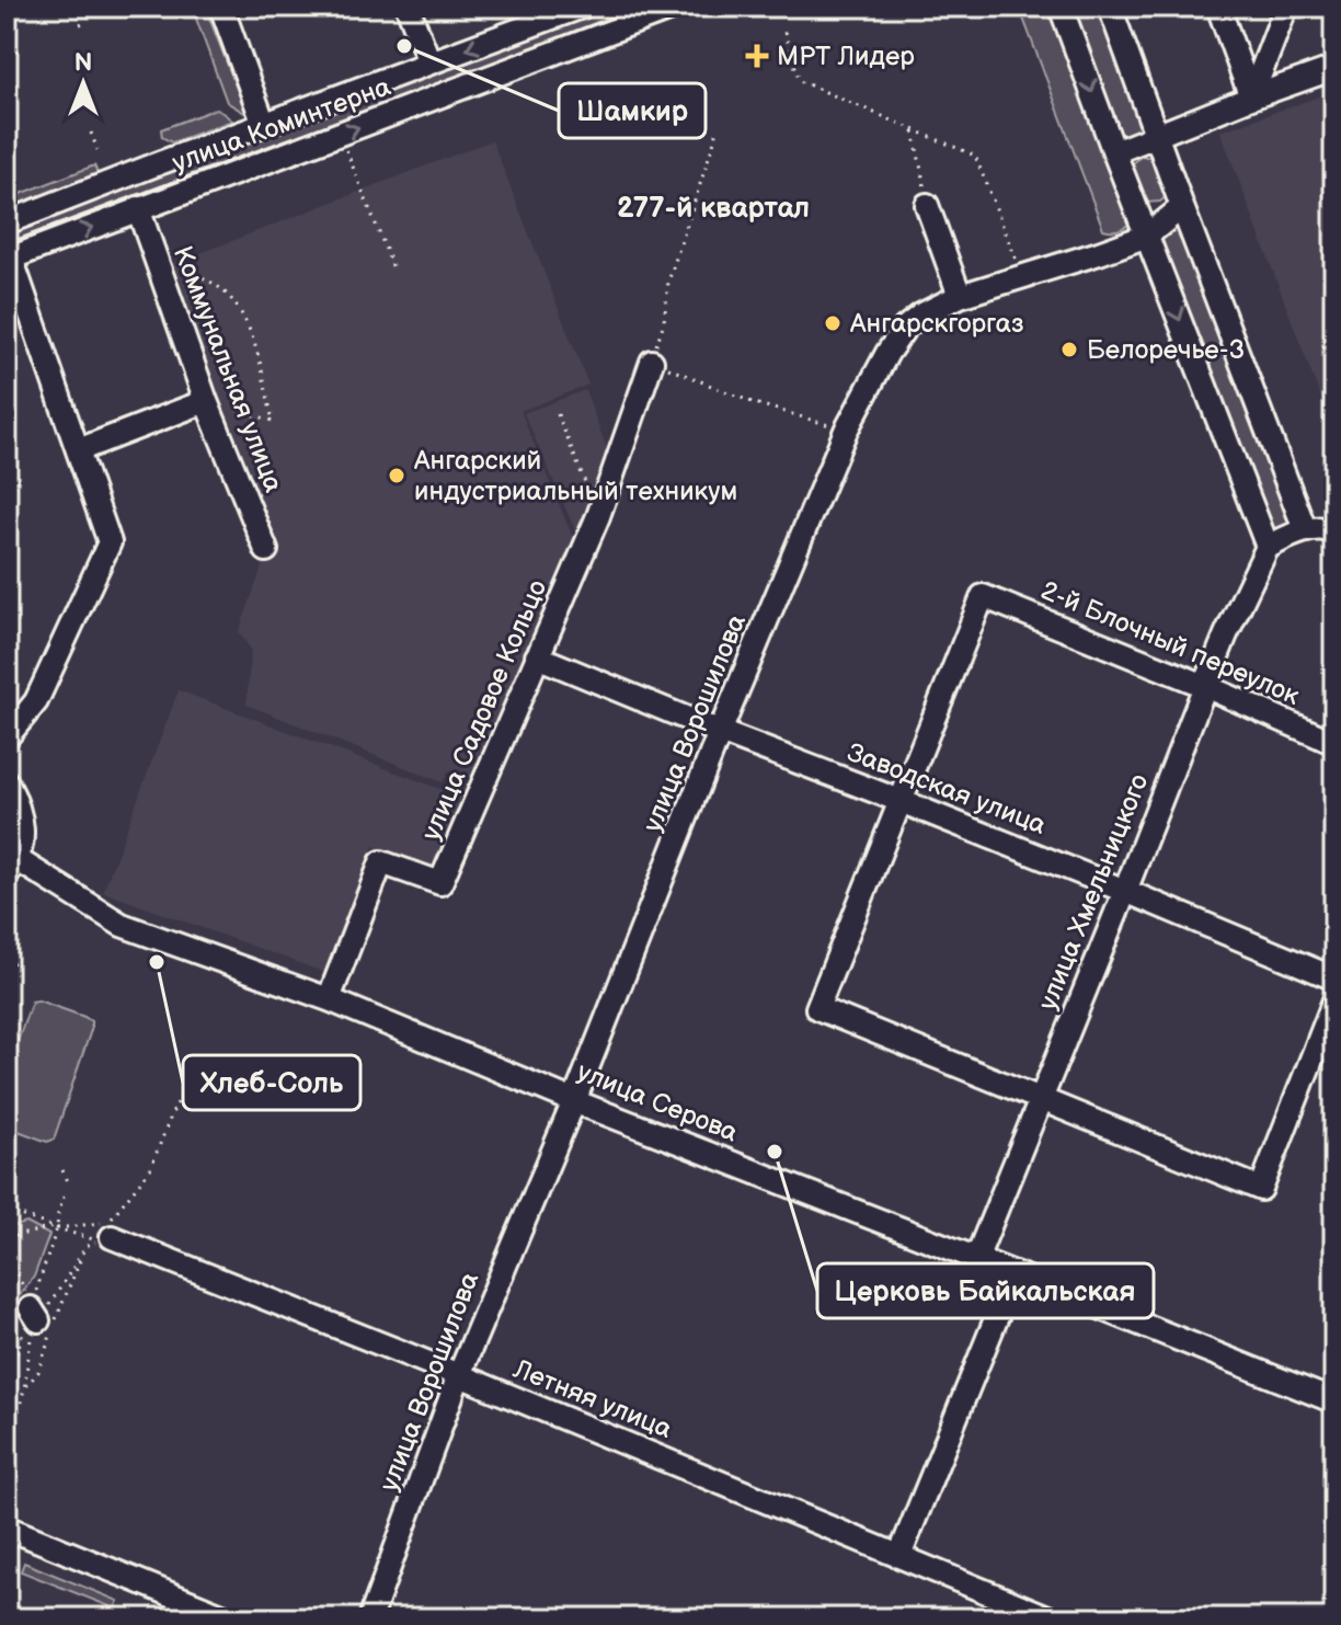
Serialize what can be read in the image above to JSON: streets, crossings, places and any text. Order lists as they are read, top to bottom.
{
  "streets": {
    "street": [
      "улица Коминтерна",
      "Коммунальная улица",
      "2-й Блочный переулок",
      "улица Садовое Кольцо",
      "улица Ворошилова",
      "Заводская улица",
      "улица Хмельницкого",
      "улица Серова",
      "Летняя улица"
    ]
  },
  "crossings": [
    ["улица Коминтерна", "Коммунальная улица"],
    ["2-й Блочный переулок", "Заводская улица"],
    ["2-й Блочный переулок", "улица Хмельницкого"],
    ["улица Садовое Кольцо", "Заводская улица"],
    ["улица Садовое Кольцо", "улица Серова"],
    ["улица Ворошилова", "Заводская улица"],
    ["улица Ворошилова", "улица Серова"],
    ["улица Ворошилова", "Летняя улица"],
    ["Заводская улица", "улица Хмельницкого"],
    ["улица Хмельницкого", "улица Серова"]
  ],
  "districts": ["277-й квартал"],
  "places": {
    "other": [
      "Шамкир",
      "Ангарскгоргаз",
      "Белоречье-3",
      "Ангарский индустриальный техникум",
      "Хлеб-Соль",
      "Церковь Байкальская"
    ],
    "health": ["МРТ Лидер"]
  },
  "north": "top"
}
